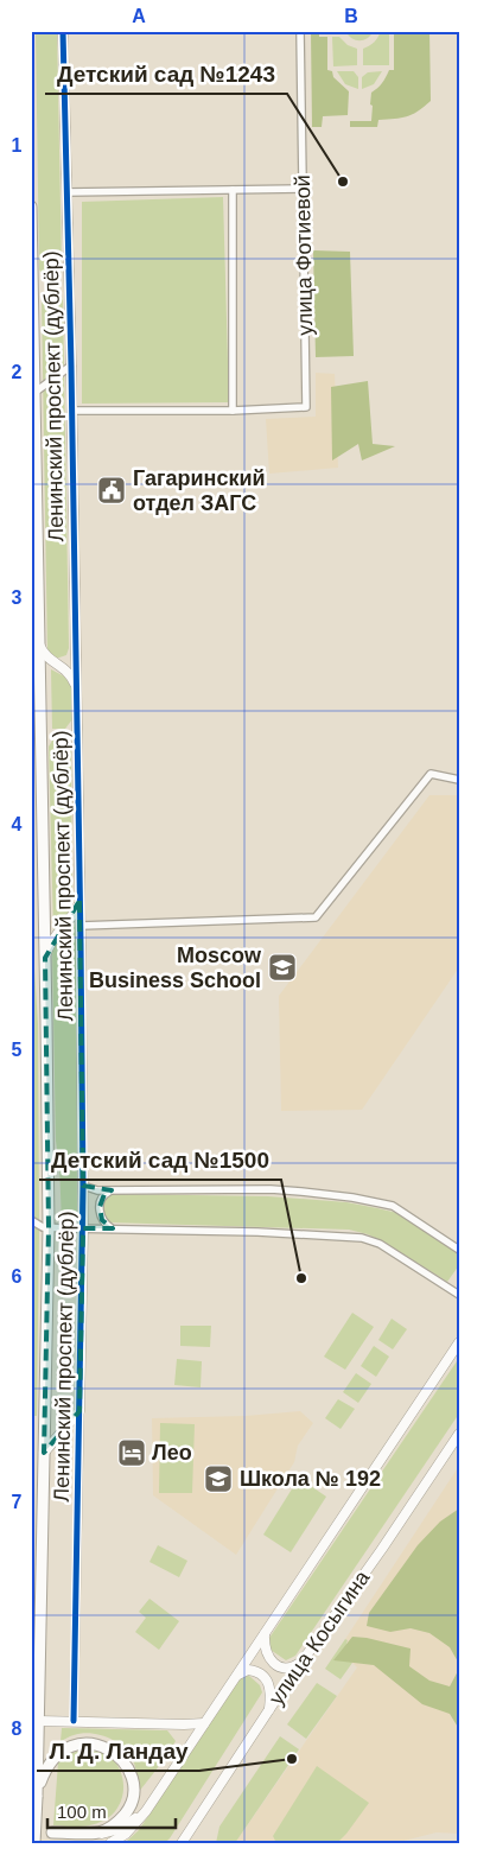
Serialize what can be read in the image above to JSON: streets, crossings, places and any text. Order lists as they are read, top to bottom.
{
  "streets": {
    "street": ["улица Фотиевой", "Ленинский проспект (дублёр)", "улица Косыгина"]
  },
  "places": {
    "other": ["Детский сад №1243", "Детский сад №1500", "Л. Д. Ландау"],
    "public building": ["Гагаринский отдел ЗАГС"],
    "school or university": ["Moscow Business School", "Школа № 192"],
    "hotel": ["Лео"]
  },
  "scale_bar": "100 m",
  "grid": {
    "columns": ["A", "B"],
    "rows": [
      "1",
      "2",
      "3",
      "4",
      "5",
      "6",
      "7",
      "8"
    ]
  }
}
